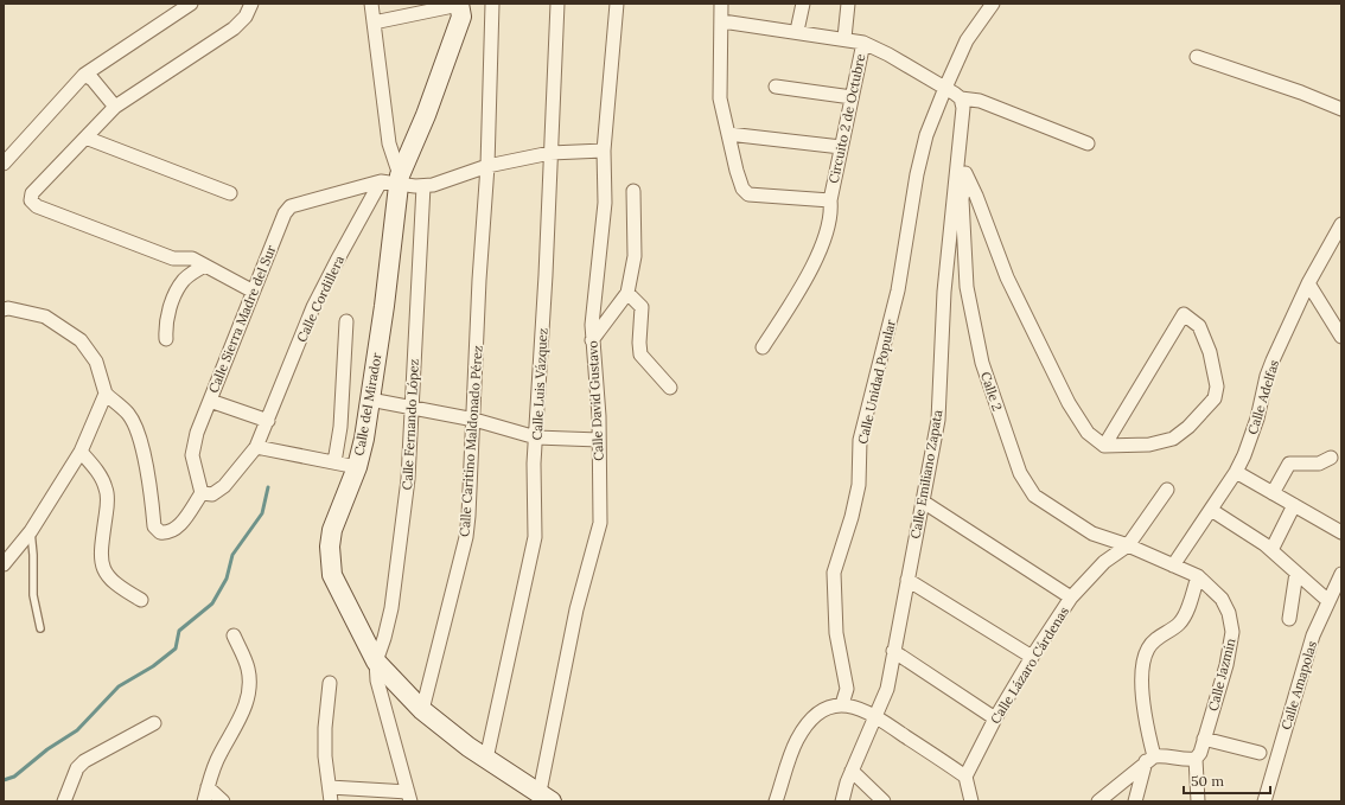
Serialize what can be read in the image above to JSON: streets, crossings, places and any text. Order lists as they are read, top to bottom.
{
  "streets": {
    "street": [
      "Circuito 2 de Octubre",
      "Calle Cordillera",
      "Calle Sierra Madre del Sur",
      "Calle Unidad Popular",
      "Calle Luis Vázquez",
      "Calle 2",
      "Calle Adelfas",
      "Calle David Gustavo",
      "Calle del Mirador",
      "Calle Fernando López",
      "Calle Caritino Maldonado Pérez",
      "Calle Emiliano Zapata",
      "Calle Lázaro Cárdenas",
      "Calle Jazmín",
      "Calle Amapolas"
    ]
  },
  "crossings": [
    ["Calle Cordillera", "Calle Sierra Madre del Sur"],
    ["Calle Cordillera", "Calle del Mirador"],
    ["Calle Sierra Madre del Sur", "Calle del Mirador"],
    ["Calle Luis Vázquez", "Calle del Mirador"],
    ["Calle 2", "Calle Lázaro Cárdenas"],
    ["Calle 2", "Calle Jazmín"],
    ["Calle Adelfas", "Calle Jazmín"],
    ["Calle David Gustavo", "Calle del Mirador"],
    ["Calle del Mirador", "Calle Fernando López"],
    ["Calle del Mirador", "Calle Caritino Maldonado Pérez"],
    ["Calle Lázaro Cárdenas", "Calle Jazmín"]
  ],
  "scale_bar": "50 m"
}
